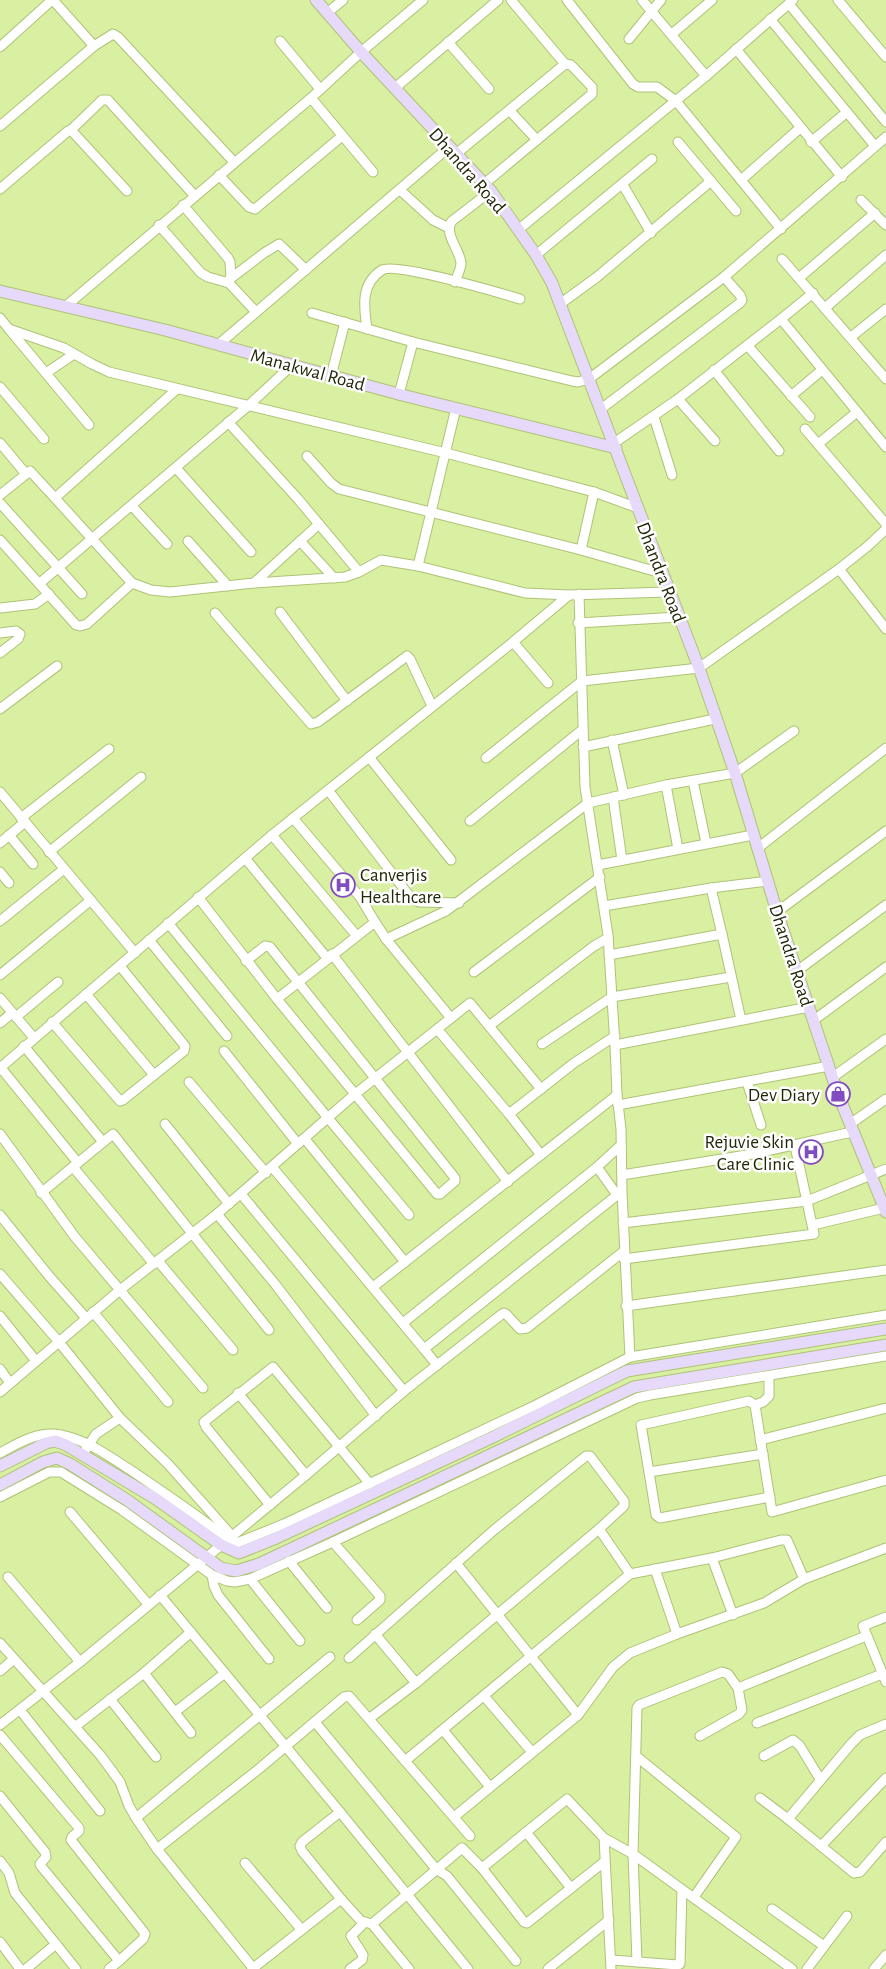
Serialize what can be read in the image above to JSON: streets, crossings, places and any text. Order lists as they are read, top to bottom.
{
  "streets": {
    "street": ["Dhandra Road", "Manakwal Road"]
  },
  "crossings": [
    ["Dhandra Road", "Manakwal Road"]
  ],
  "places": {
    "hospital": ["Canverjis Healthcare", "Rejuvie Skin Care Clinic"],
    "shop": ["Dev Diary"]
  }
}
